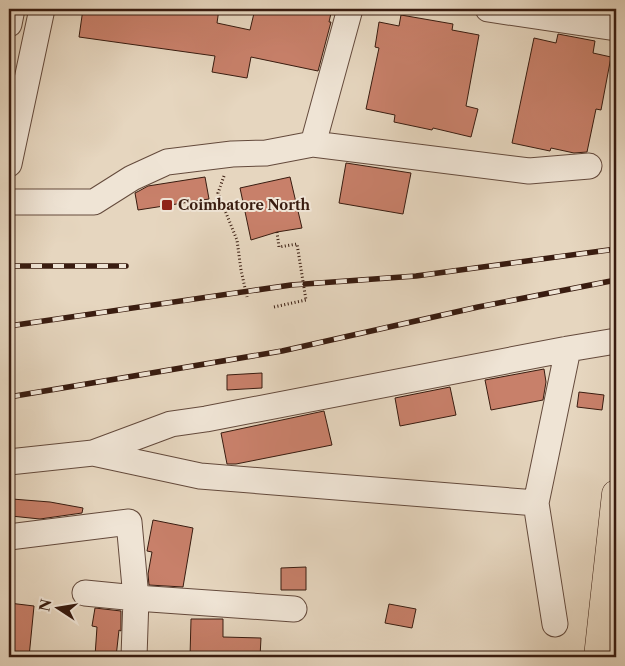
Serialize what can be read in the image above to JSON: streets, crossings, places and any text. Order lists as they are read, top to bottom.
{
  "places": {
    "transit": ["Coimbatore North"]
  },
  "north": "left"
}
